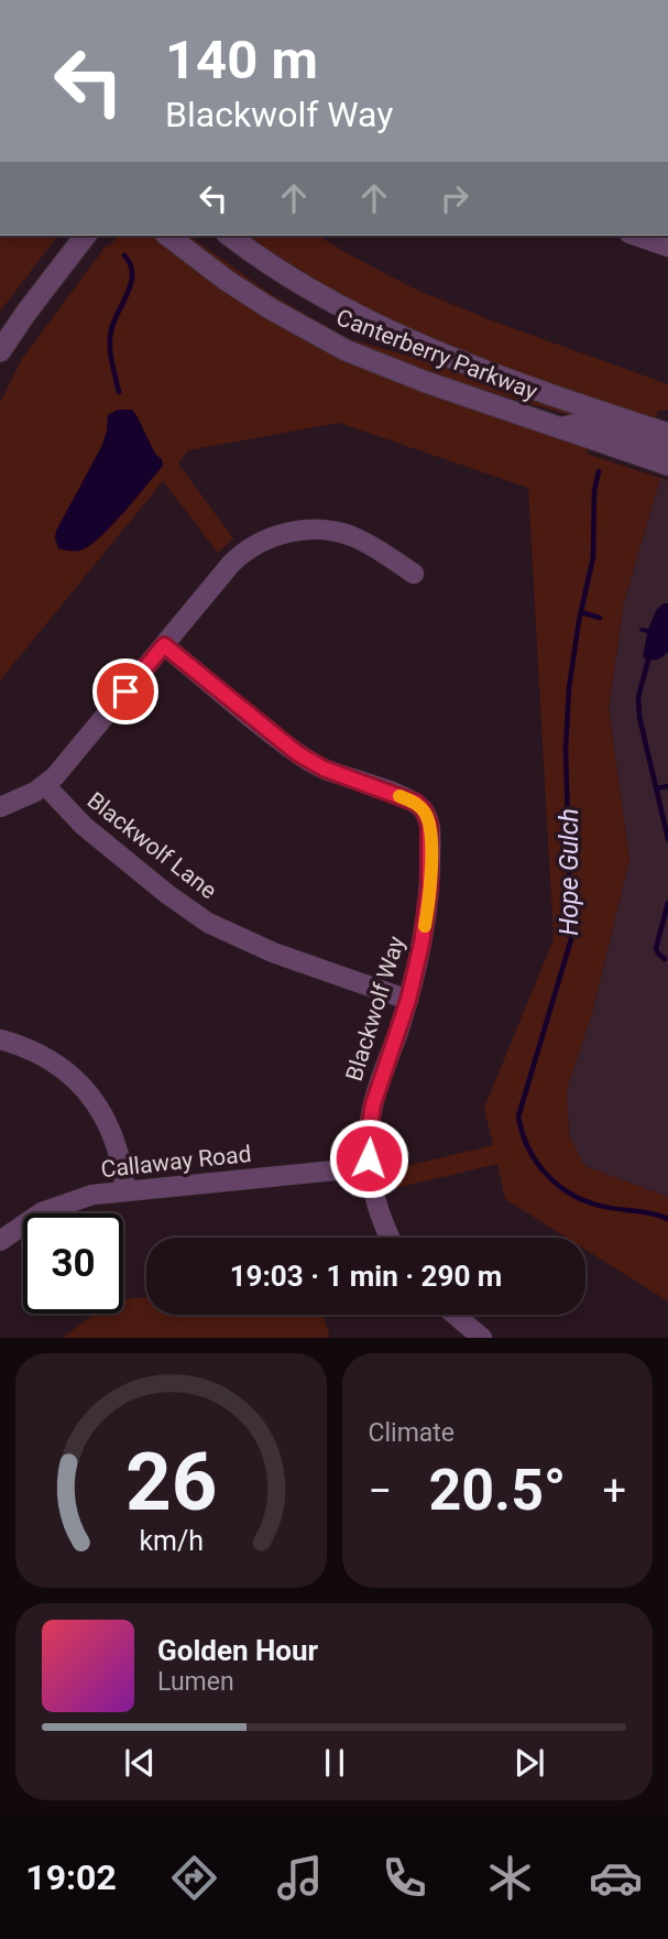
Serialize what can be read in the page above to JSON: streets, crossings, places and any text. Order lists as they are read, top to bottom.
{
  "streets": {
    "street": [
      "Canterberry Parkway",
      "Blackwolf Lane",
      "Blackwolf Way",
      "Callaway Road"
    ]
  },
  "crossings": [
    ["Blackwolf Lane", "Blackwolf Way"],
    ["Blackwolf Way", "Callaway Road"]
  ],
  "water": ["Hope Gulch"],
  "page": {
    "turn": ["140 m", "Blackwolf Way"],
    "limit": "30",
    "trip": "19:03 · 1 min · 290 m",
    "tile": "Climate",
    "heat": ["−", "20.5°", "+"],
    "song": ["Golden Hour", "Lumen"],
    "tabs": "19:02",
    "gauge": ["26", "km/h"]
  }
}
